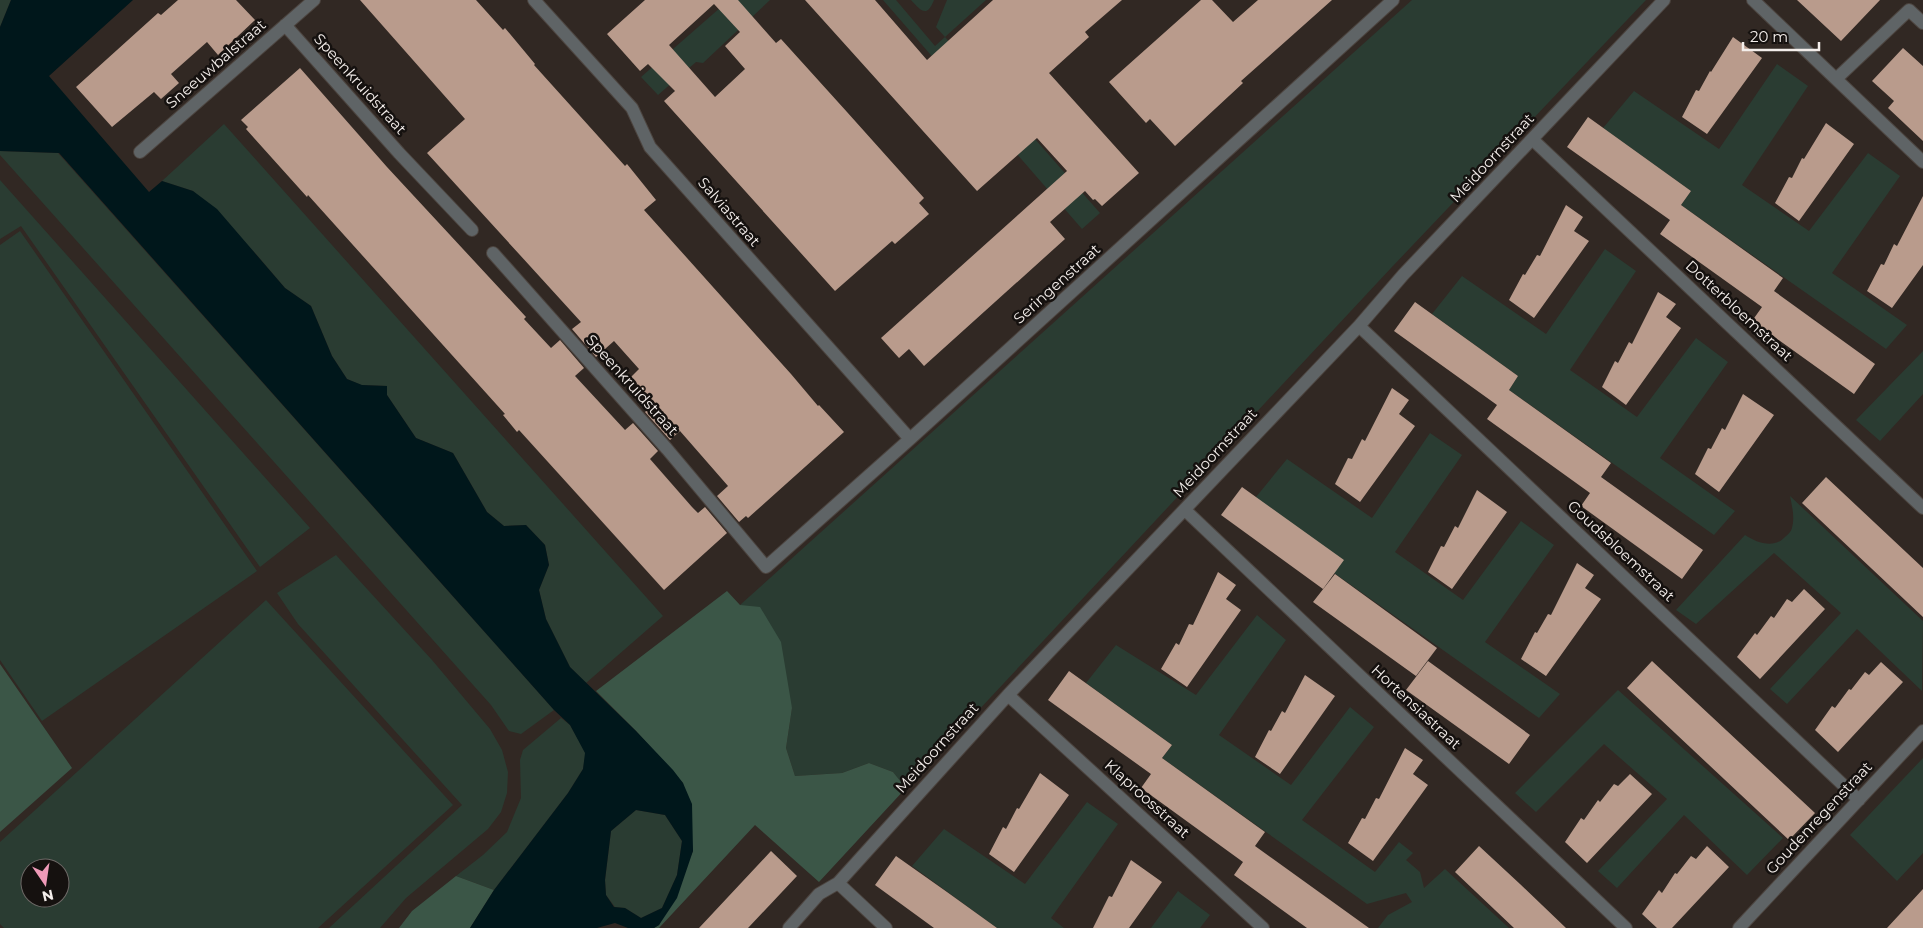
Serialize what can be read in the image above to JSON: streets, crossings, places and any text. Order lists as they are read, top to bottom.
{
  "streets": {
    "street": [
      "Sneeuwbalstraat",
      "Speenkruidstraat",
      "Meidoornstraat",
      "Salviastraat",
      "Seringenstraat",
      "Dotterbloemstraat",
      "Goudsbloemstraat",
      "Hortensiastraat",
      "Klaproosstraat",
      "Goudenregenstraat"
    ]
  },
  "crossings": [
    ["Sneeuwbalstraat", "Speenkruidstraat"],
    ["Speenkruidstraat", "Seringenstraat"],
    ["Meidoornstraat", "Dotterbloemstraat"],
    ["Meidoornstraat", "Goudsbloemstraat"],
    ["Meidoornstraat", "Hortensiastraat"],
    ["Meidoornstraat", "Klaproosstraat"],
    ["Salviastraat", "Seringenstraat"],
    ["Goudsbloemstraat", "Goudenregenstraat"]
  ],
  "scale_bar": "20 m",
  "north": "bottom"
}
